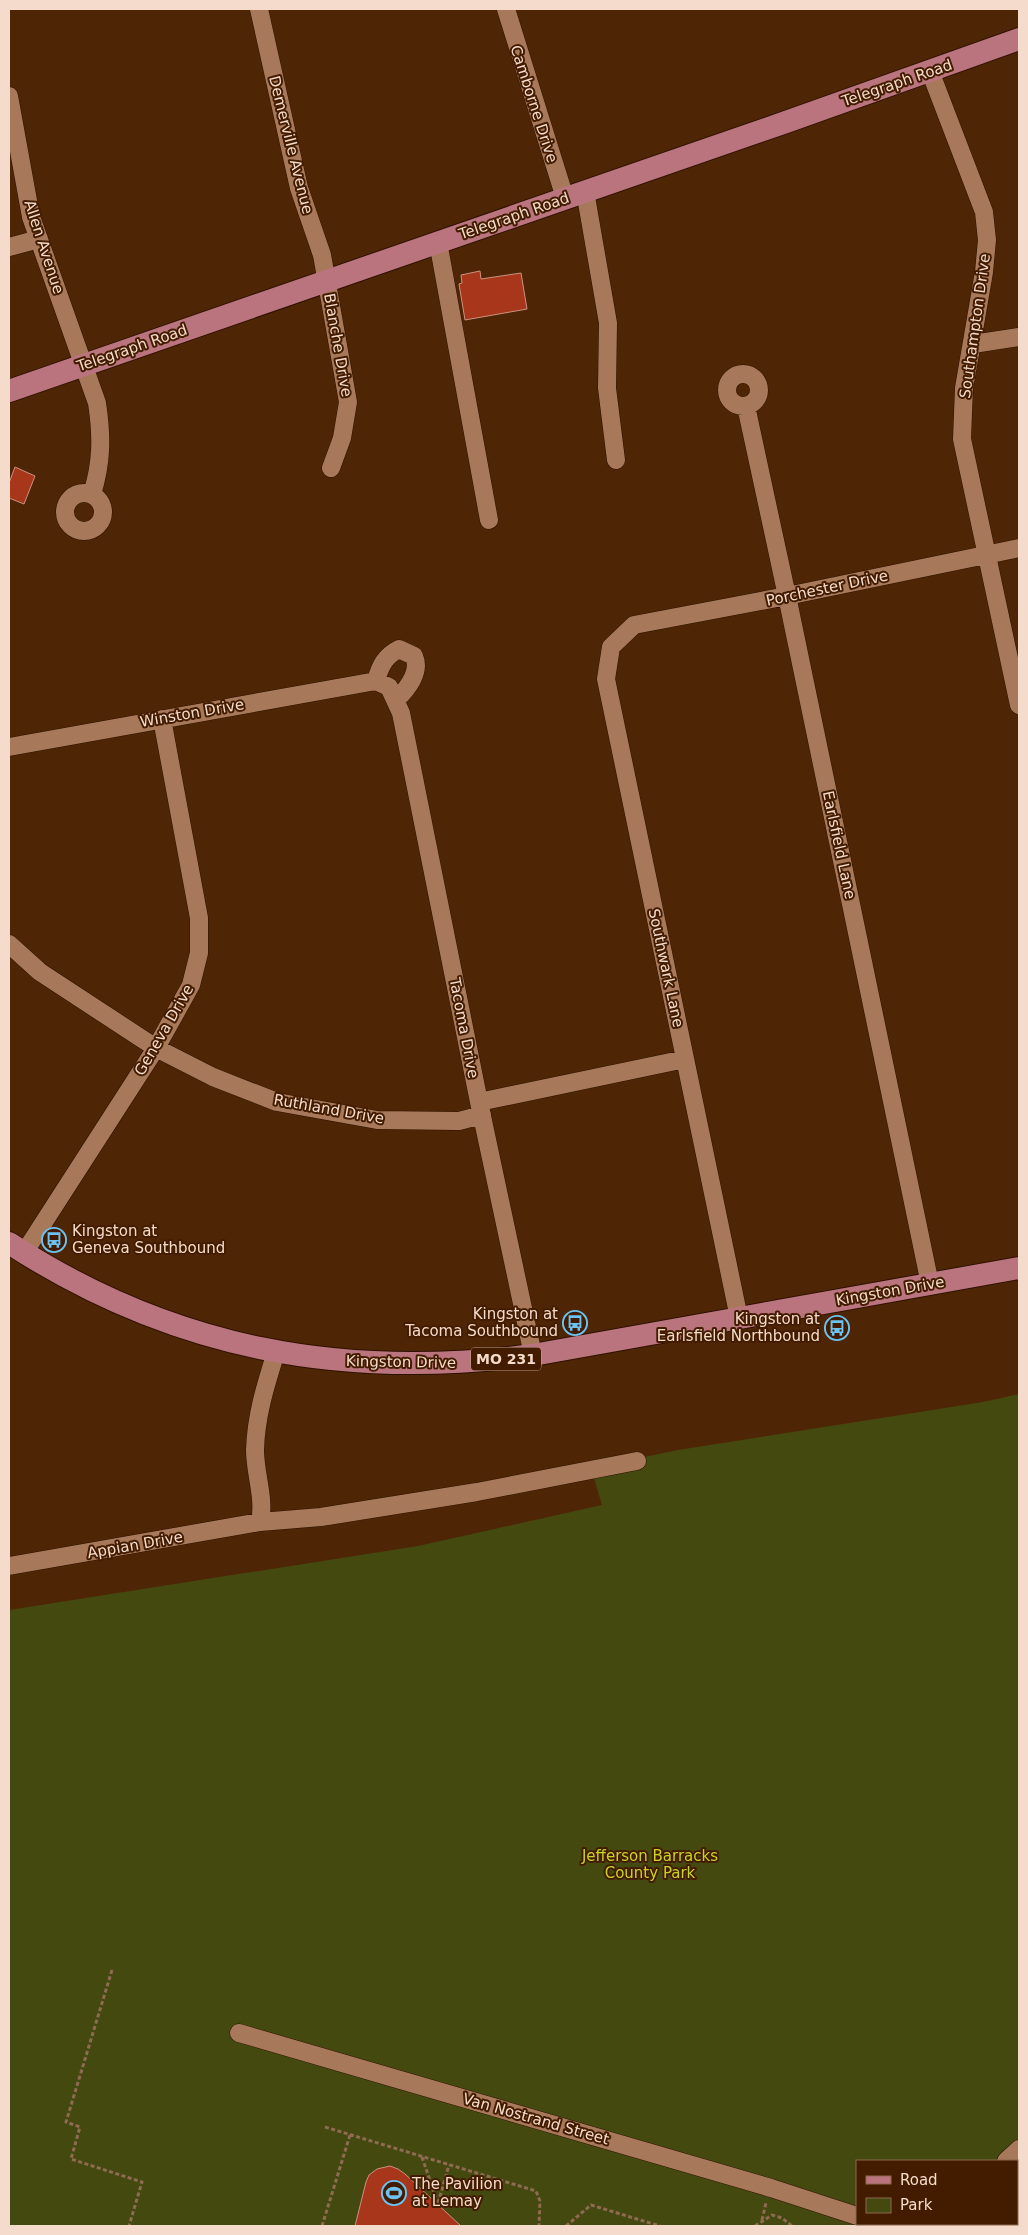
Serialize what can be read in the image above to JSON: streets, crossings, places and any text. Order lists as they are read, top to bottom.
{
  "streets": {
    "main road": ["Telegraph Road", "Kingston Drive", "MO 231"],
    "street": [
      "Camborne Drive",
      "Demerville Avenue",
      "Allen Avenue",
      "Southampton Drive",
      "Blanche Drive",
      "Porchester Drive",
      "Winston Drive",
      "Earlsfield Lane",
      "Southwark Lane",
      "Tacoma Drive",
      "Geneva Drive",
      "Ruthland Drive",
      "Appian Drive",
      "Van Nostrand Street"
    ]
  },
  "crossings": [
    ["Telegraph Road", "Camborne Drive"],
    ["Telegraph Road", "Demerville Avenue"],
    ["Telegraph Road", "Allen Avenue"],
    ["Telegraph Road", "Southampton Drive"],
    ["Telegraph Road", "Blanche Drive"],
    ["Demerville Avenue", "Blanche Drive"],
    ["Southampton Drive", "Porchester Drive"],
    ["Porchester Drive", "Earlsfield Lane"],
    ["Porchester Drive", "Southwark Lane"],
    ["Winston Drive", "Tacoma Drive"],
    ["Winston Drive", "Geneva Drive"],
    ["Earlsfield Lane", "Kingston Drive"],
    ["Southwark Lane", "Ruthland Drive"],
    ["Southwark Lane", "Kingston Drive"],
    ["Tacoma Drive", "Ruthland Drive"],
    ["Tacoma Drive", "Kingston Drive"],
    ["Geneva Drive", "Ruthland Drive"],
    ["Geneva Drive", "Kingston Drive"]
  ],
  "parks": ["Jefferson Barracks County Park"],
  "places": {
    "bus stop": ["Kingston at Geneva Southbound", "Kingston at Tacoma Southbound", "Kingston at Earlsfield Northbound"],
    "sports": ["The Pavilion at Lemay"]
  },
  "legend": ["Road", "Park"]
}
